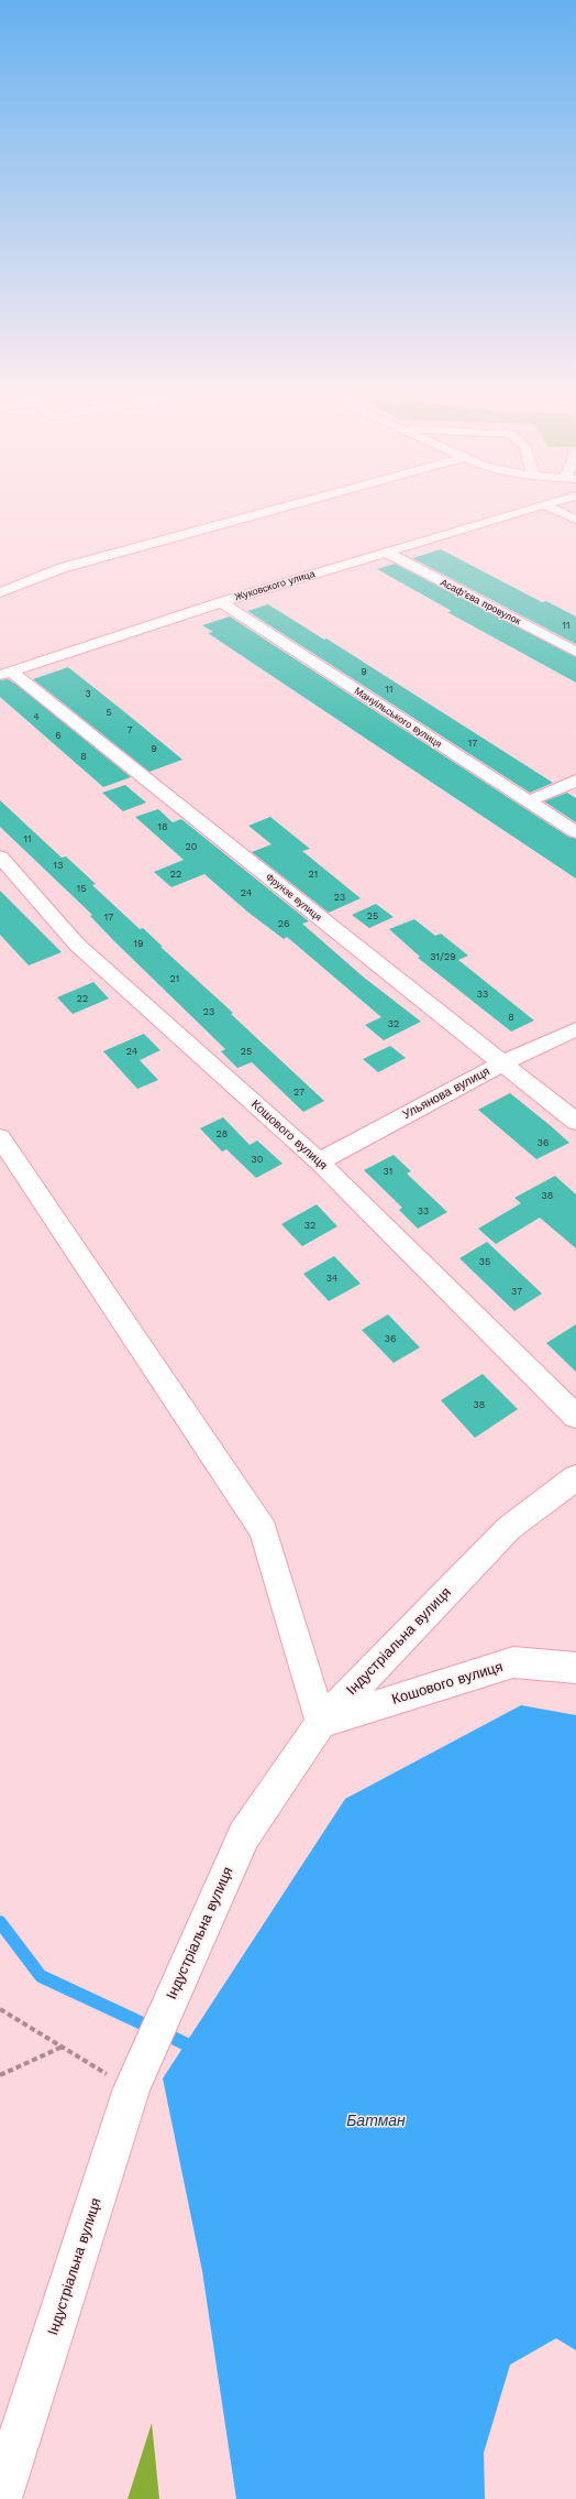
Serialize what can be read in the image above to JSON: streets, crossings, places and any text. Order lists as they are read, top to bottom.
{
  "streets": {
    "street": [
      "Жуковского улица",
      "Асаф’єва провулок",
      "Мануільського вулиця",
      "Фрунзе вулиця",
      "Ульянова вулиця",
      "Кошового вулиця",
      "Індустріальна вулиця"
    ]
  },
  "crossings": [
    ["Жуковского улица", "Асаф’єва провулок"],
    ["Жуковского улица", "Мануільського вулиця"],
    ["Жуковского улица", "Фрунзе вулиця"],
    ["Фрунзе вулиця", "Ульянова вулиця"],
    ["Ульянова вулиця", "Кошового вулиця"],
    ["Кошового вулиця", "Індустріальна вулиця"]
  ],
  "water": ["Батман"],
  "house_numbers": [
    "11",
    "9",
    "11",
    "3",
    "5",
    "4",
    "7",
    "6",
    "17",
    "9",
    "8",
    "18",
    "11",
    "20",
    "13",
    "22",
    "21",
    "15",
    "24",
    "23",
    "25",
    "17",
    "26",
    "19",
    "31/29",
    "21",
    "33",
    "22",
    "23",
    "8",
    "32",
    "24",
    "25",
    "27",
    "28",
    "36",
    "30",
    "31",
    "38",
    "33",
    "32",
    "35",
    "34",
    "37",
    "36",
    "38"
  ]
}
